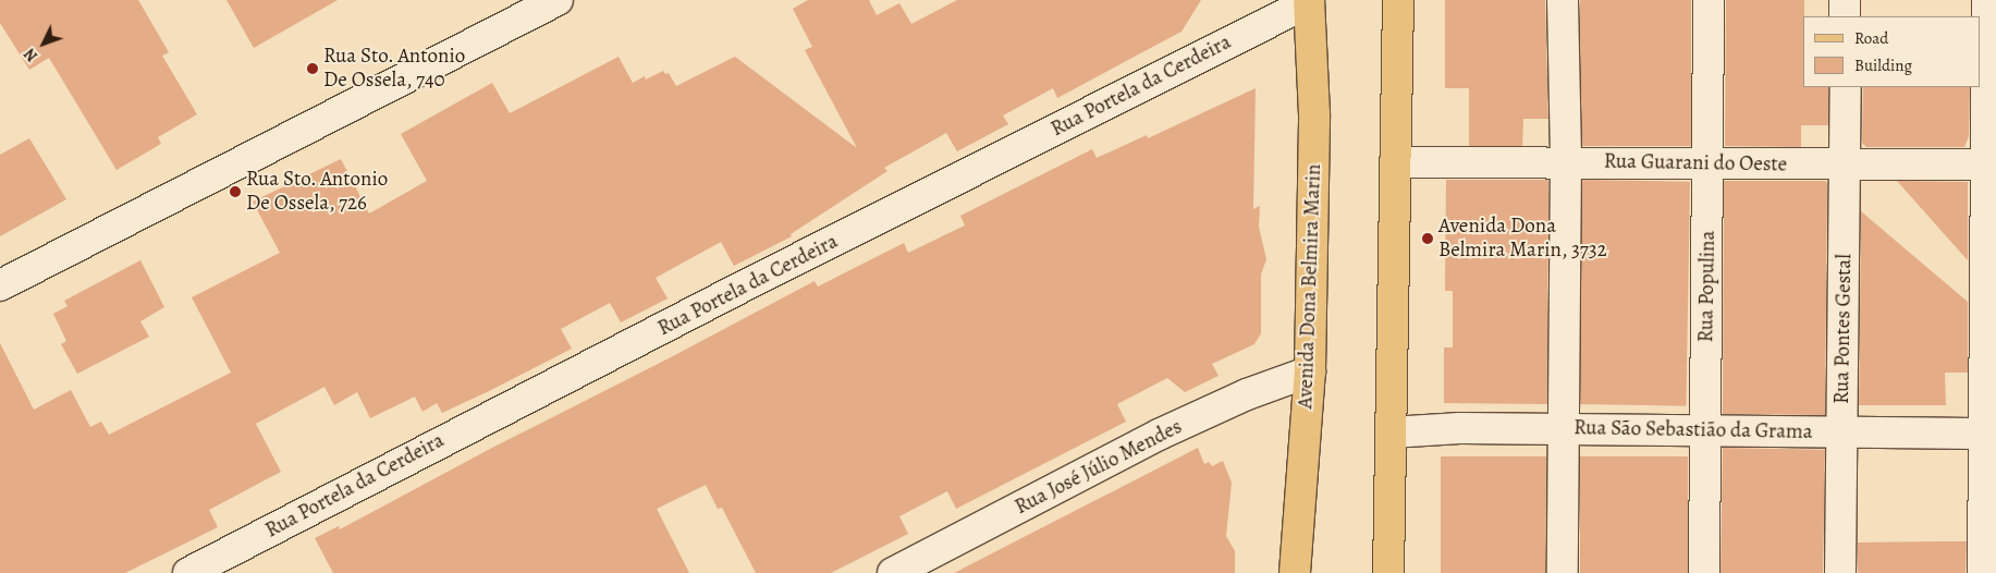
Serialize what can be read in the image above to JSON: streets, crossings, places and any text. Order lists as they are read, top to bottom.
{
  "streets": {
    "main road": ["Avenida Dona Belmira Marin"],
    "street": [
      "Rua Portela da Cerdeira",
      "Rua Guarani do Oeste",
      "Rua Populina",
      "Rua Pontes Gestal",
      "Rua São Sebastião da Grama",
      "Rua José Júlio Mendes"
    ]
  },
  "crossings": [
    ["Rua Portela da Cerdeira", "Avenida Dona Belmira Marin"],
    ["Rua Guarani do Oeste", "Rua Populina"],
    ["Rua Guarani do Oeste", "Rua Pontes Gestal"],
    ["Avenida Dona Belmira Marin", "Rua José Júlio Mendes"],
    ["Rua Populina", "Rua São Sebastião da Grama"],
    ["Rua Pontes Gestal", "Rua São Sebastião da Grama"]
  ],
  "places": ["Rua Sto. Antonio De Ossela, 740", "Rua Sto. Antonio De Ossela, 726", "Avenida Dona Belmira Marin, 3732"],
  "legend": ["Road", "Building"],
  "north": "bottom left"
}
